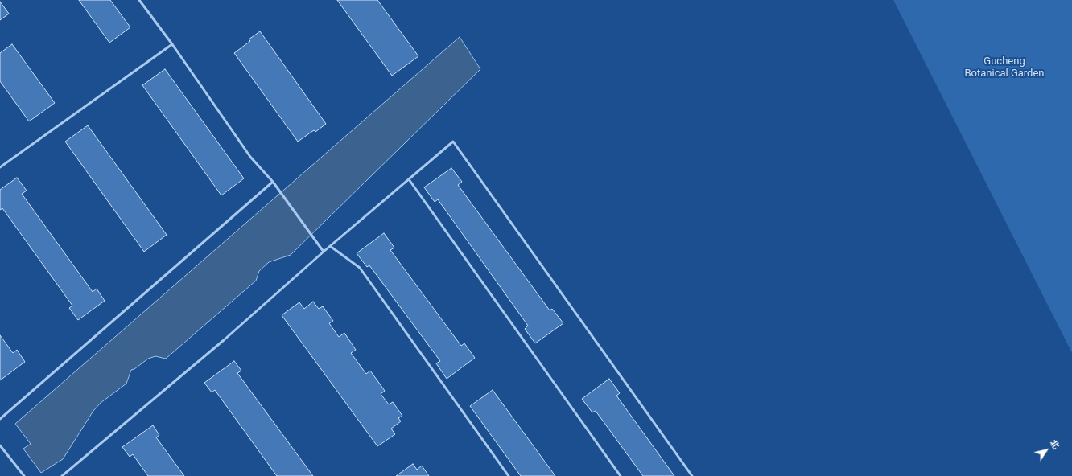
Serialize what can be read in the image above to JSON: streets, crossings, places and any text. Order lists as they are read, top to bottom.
{
  "parks": ["Gucheng Botanical Garden"],
  "north": "top right"
}
